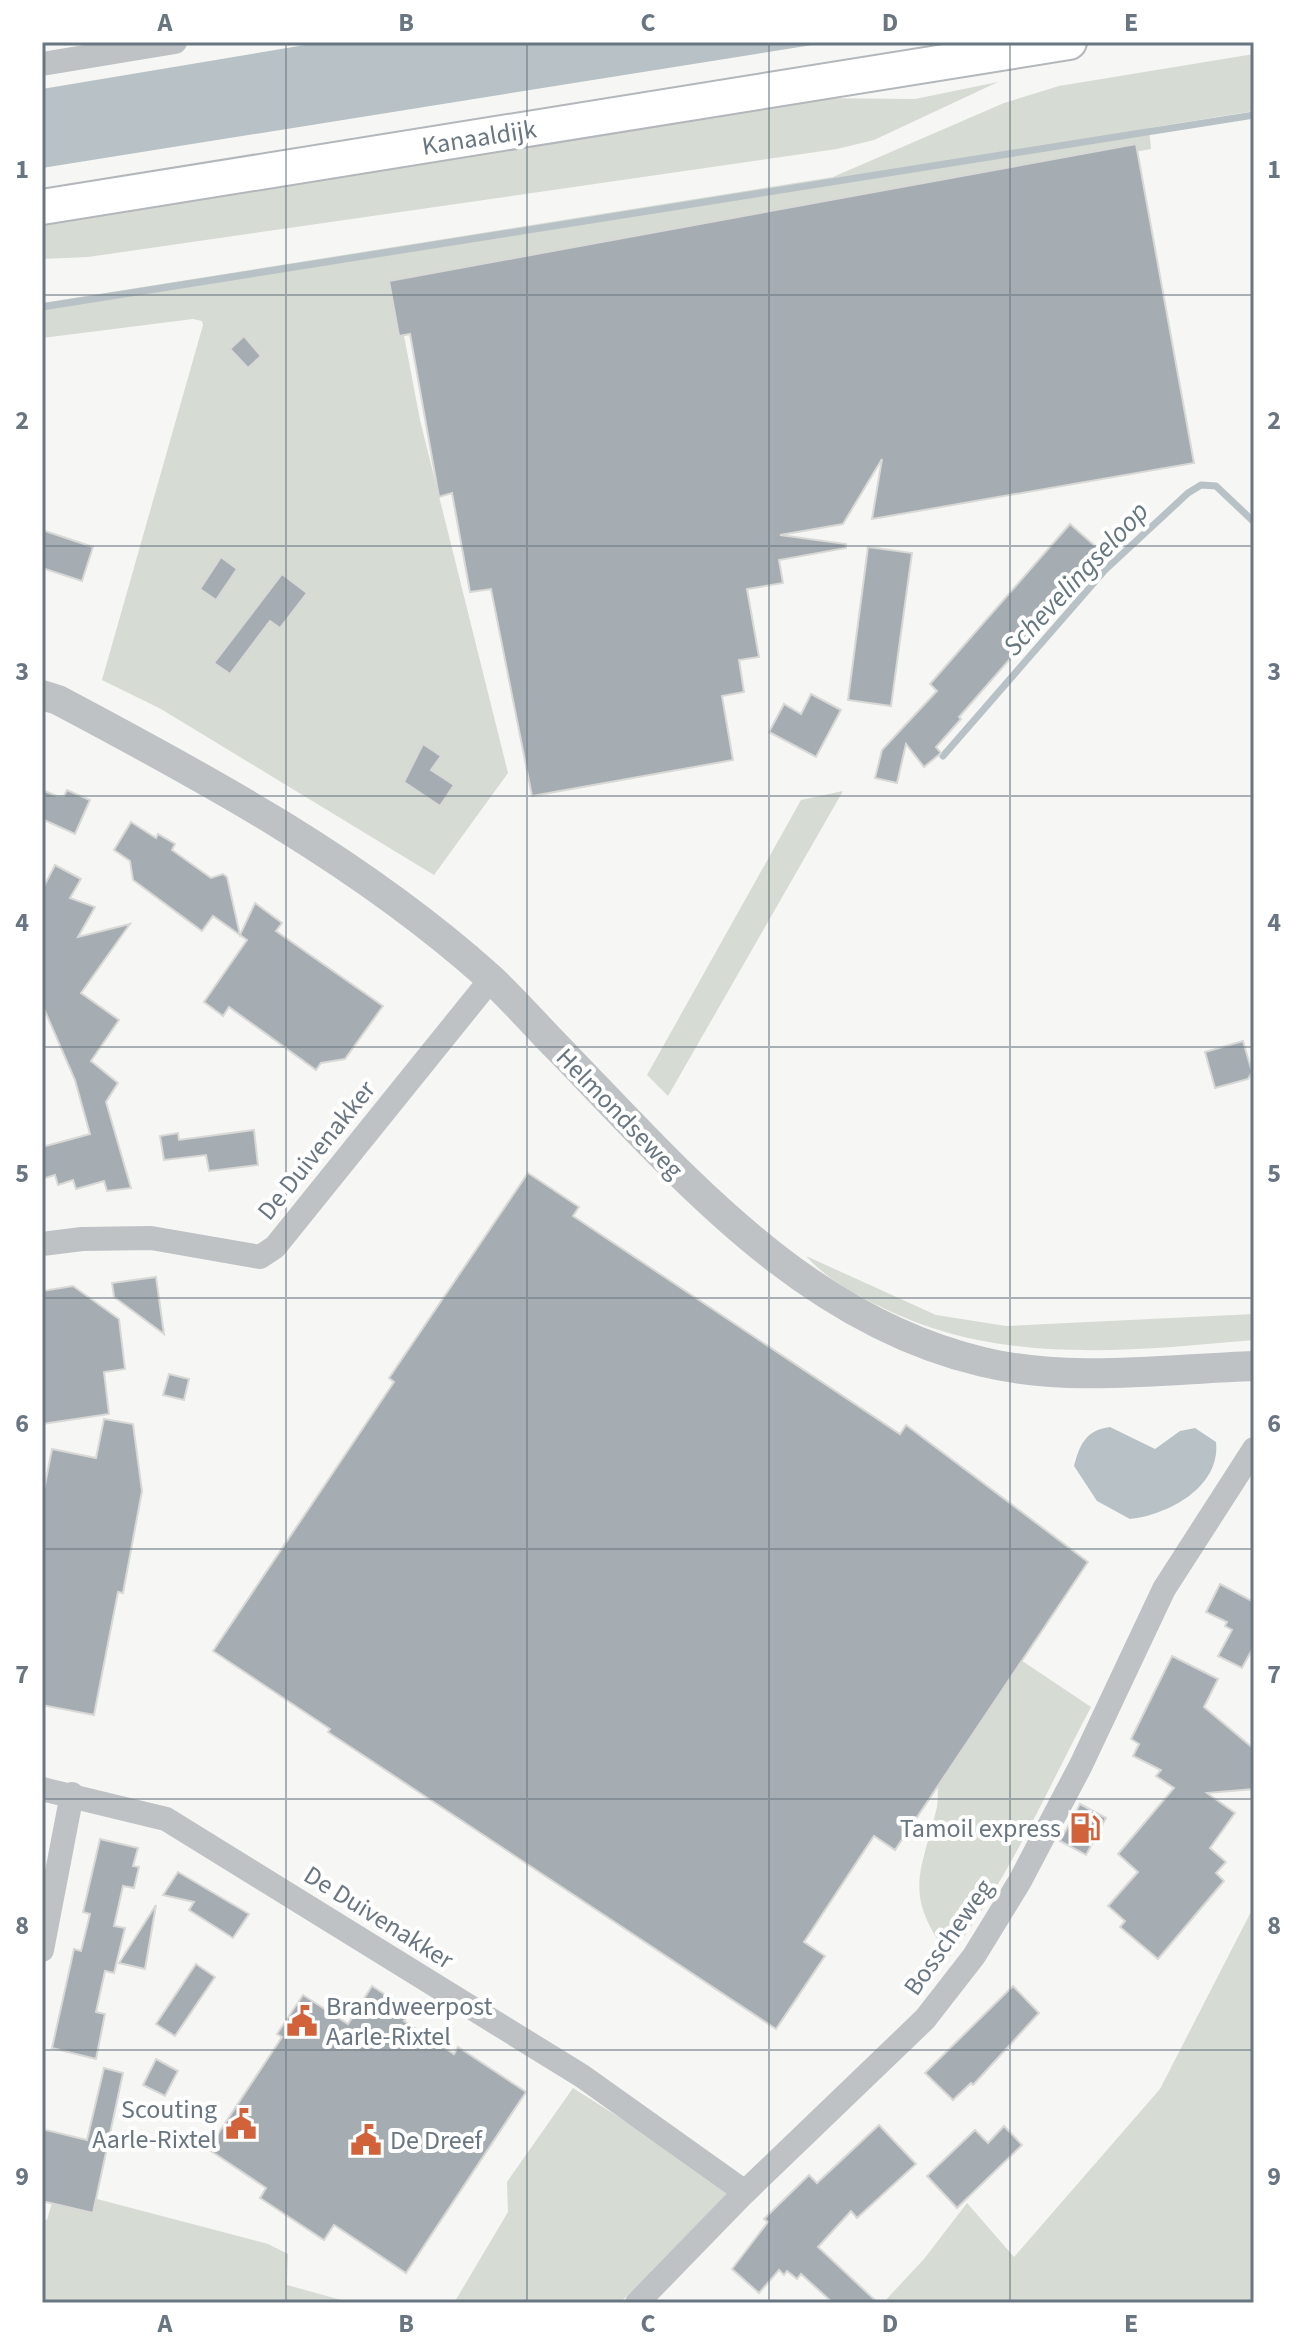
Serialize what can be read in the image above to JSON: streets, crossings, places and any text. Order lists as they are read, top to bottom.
{
  "streets": {
    "main road": ["Kanaaldijk"],
    "street": ["Helmondseweg", "De Duivenakker", "Bosscheweg"]
  },
  "crossings": [
    ["Helmondseweg", "De Duivenakker"],
    ["De Duivenakker", "Bosscheweg"]
  ],
  "water": ["Schevelingseloop"],
  "places": {
    "fuel station": ["Tamoil express"],
    "public building": ["Brandweerpost Aarle-Rixtel", "Scouting Aarle-Rixtel", "De Dreef"]
  },
  "grid": {
    "columns": [
      "A",
      "B",
      "C",
      "D",
      "E"
    ],
    "rows": [
      "1",
      "2",
      "3",
      "4",
      "5",
      "6",
      "7",
      "8",
      "9"
    ]
  }
}
